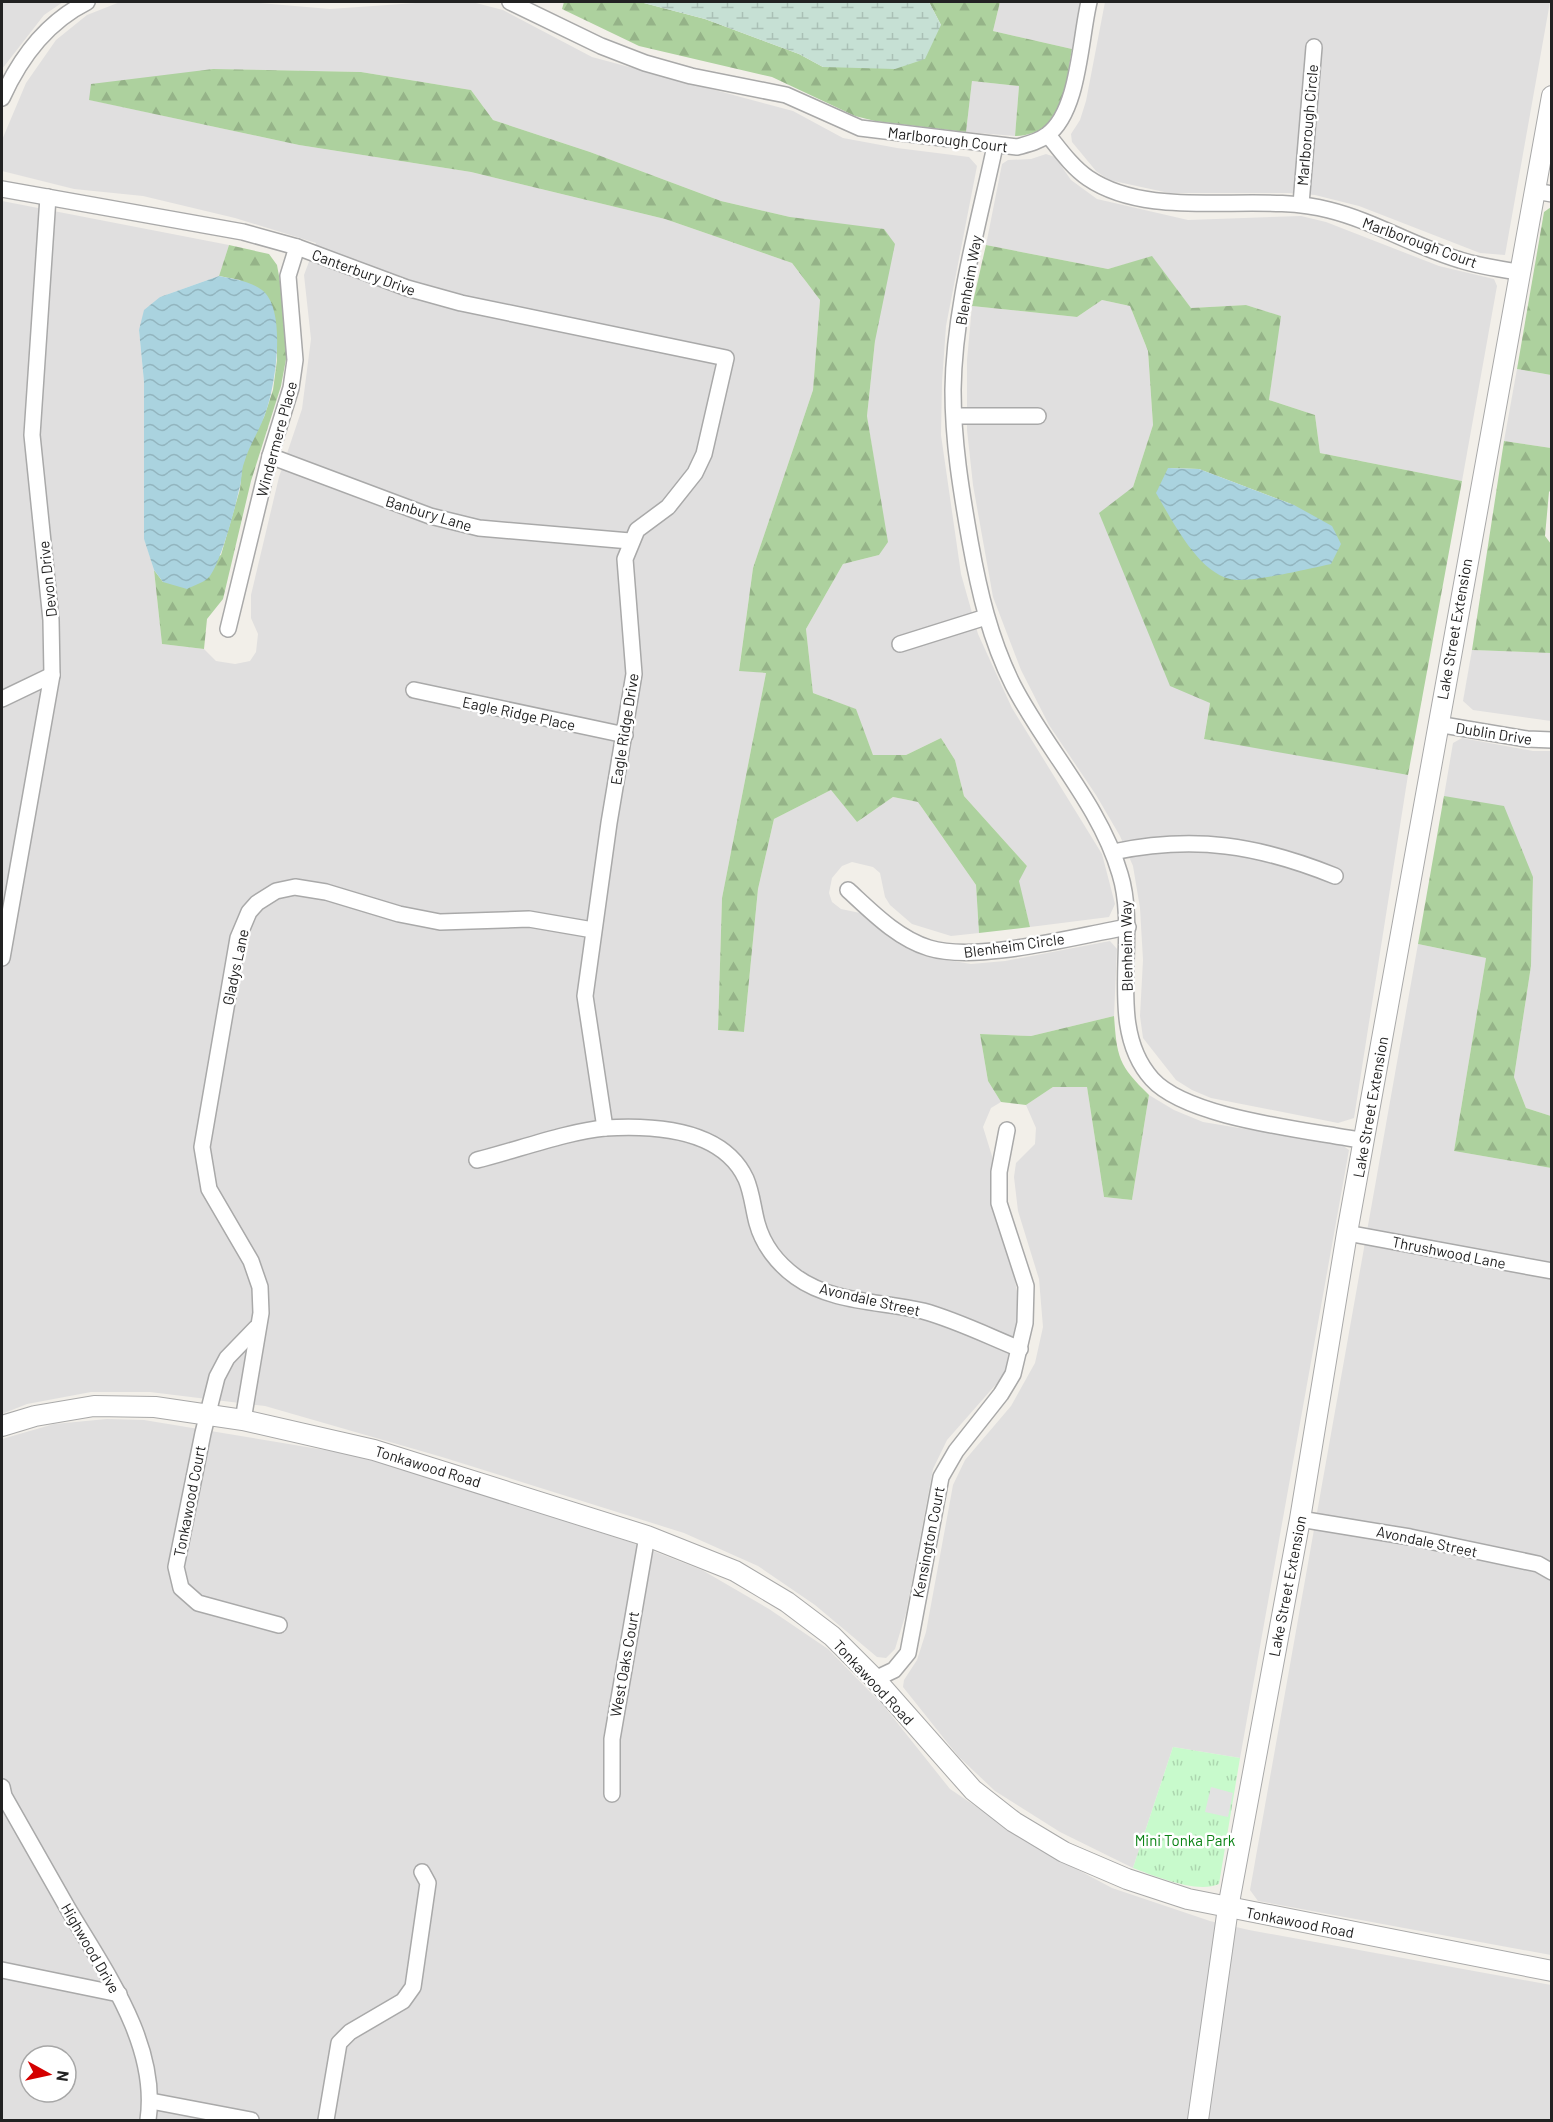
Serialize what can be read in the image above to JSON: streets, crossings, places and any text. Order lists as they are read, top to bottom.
{
  "streets": {
    "street": [
      "Marlborough Circle",
      "Marlborough Court",
      "Canterbury Drive",
      "Blenheim Way",
      "Windermere Place",
      "Banbury Lane",
      "Devon Drive",
      "Lake Street Extension",
      "Eagle Ridge Place",
      "Eagle Ridge Drive",
      "Dublin Drive",
      "Blenheim Circle",
      "Gladys Lane",
      "Thrushwood Lane",
      "Avondale Street",
      "Tonkawood Road",
      "Tonkawood Court",
      "Kensington Court",
      "West Oaks Court",
      "Highwood Drive"
    ]
  },
  "crossings": [
    ["Marlborough Circle", "Marlborough Court"],
    ["Marlborough Court", "Blenheim Way"],
    ["Marlborough Court", "Lake Street Extension"],
    ["Canterbury Drive", "Windermere Place"],
    ["Canterbury Drive", "Banbury Lane"],
    ["Canterbury Drive", "Devon Drive"],
    ["Canterbury Drive", "Eagle Ridge Drive"],
    ["Blenheim Way", "Lake Street Extension"],
    ["Blenheim Way", "Blenheim Circle"],
    ["Windermere Place", "Banbury Lane"],
    ["Banbury Lane", "Eagle Ridge Drive"],
    ["Lake Street Extension", "Dublin Drive"],
    ["Lake Street Extension", "Thrushwood Lane"],
    ["Lake Street Extension", "Avondale Street"],
    ["Lake Street Extension", "Tonkawood Road"],
    ["Eagle Ridge Place", "Eagle Ridge Drive"],
    ["Eagle Ridge Drive", "Gladys Lane"],
    ["Eagle Ridge Drive", "Avondale Street"],
    ["Gladys Lane", "Tonkawood Road"],
    ["Avondale Street", "Kensington Court"],
    ["Tonkawood Road", "Tonkawood Court"],
    ["Tonkawood Road", "Kensington Court"],
    ["Tonkawood Road", "West Oaks Court"]
  ],
  "parks": ["Mini Tonka Park"],
  "north": "right"
}
